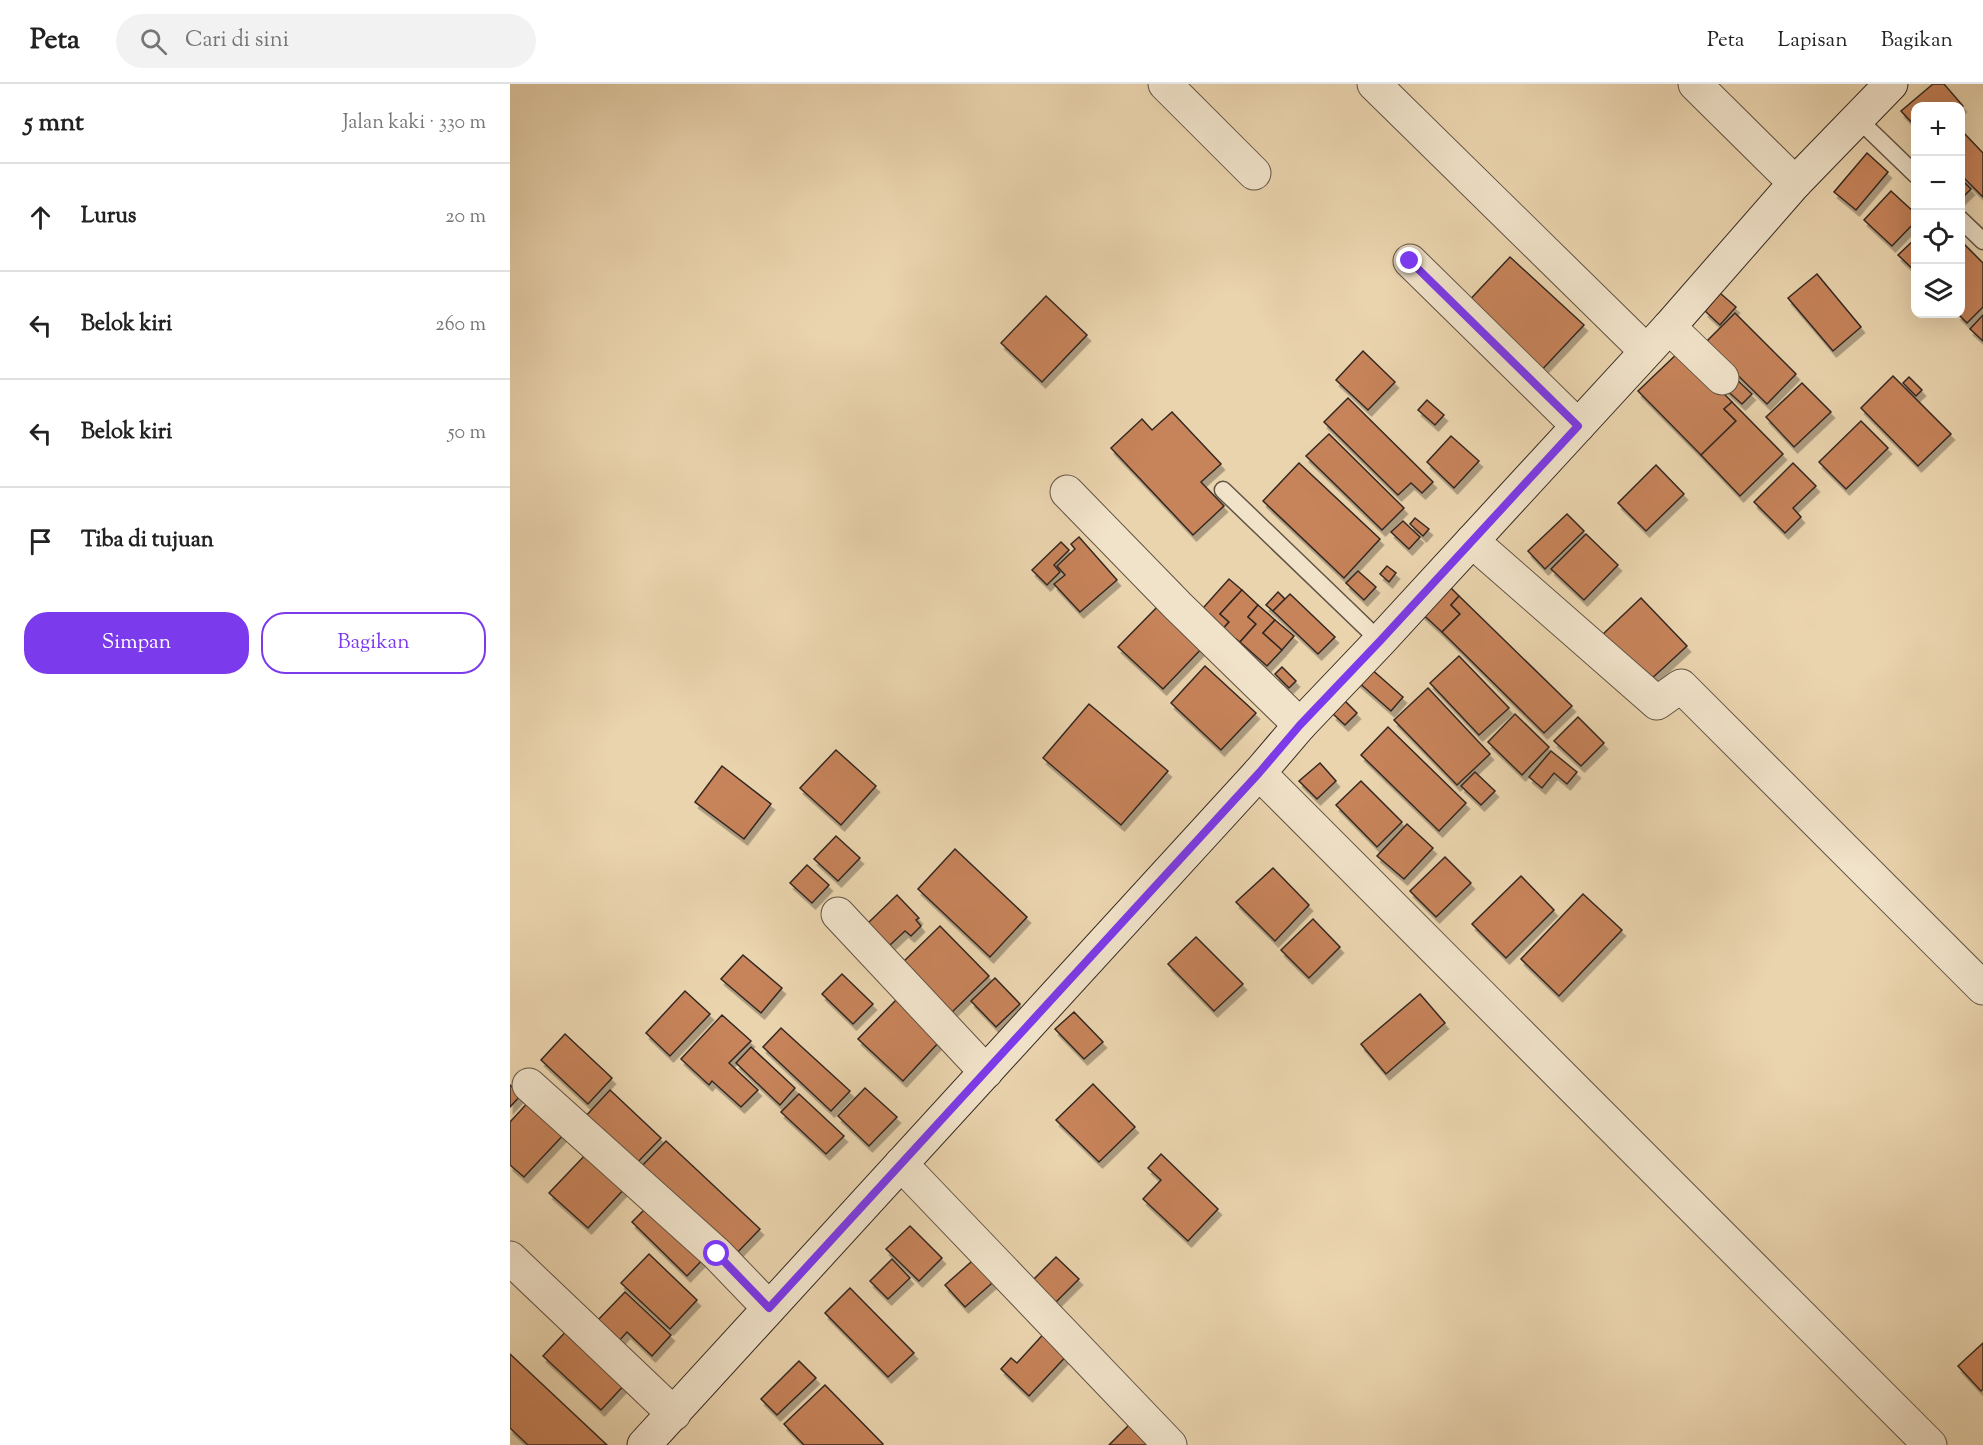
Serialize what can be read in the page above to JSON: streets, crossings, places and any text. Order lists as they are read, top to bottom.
{
  "page": {
    "header": "Peta",
    "search": "Cari di sini",
    "nav": ["Peta", "Lapisan", "Bagikan"],
    "heading": ["5 mnt", "Jalan kaki · 330 m"],
    "map_buttons": ["+", "−"],
    "list": [
      ["Lurus", "20 m"],
      ["Belok kiri", "260 m"],
      ["Belok kiri", "50 m"],
      "Tiba di tujuan"
    ],
    "buttons": ["Simpan", "Bagikan"]
  }
}
